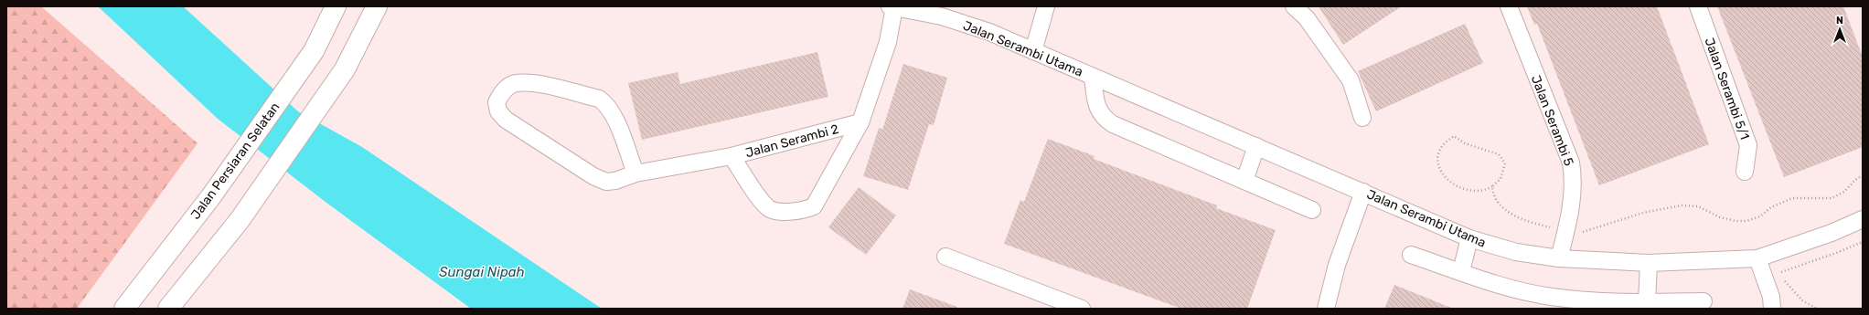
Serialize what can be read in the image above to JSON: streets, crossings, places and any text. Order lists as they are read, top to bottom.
{
  "streets": {
    "street": [
      "Jalan Serambi Utama",
      "Jalan Serambi 5/1",
      "Jalan Serambi 5",
      "Jalan Serambi 2",
      "Jalan Persiaran Selatan"
    ]
  },
  "crossings": [
    ["Jalan Serambi Utama", "Jalan Serambi 5"],
    ["Jalan Serambi Utama", "Jalan Serambi 2"]
  ],
  "water": ["Sungai Nipah"],
  "north": "top"
}
